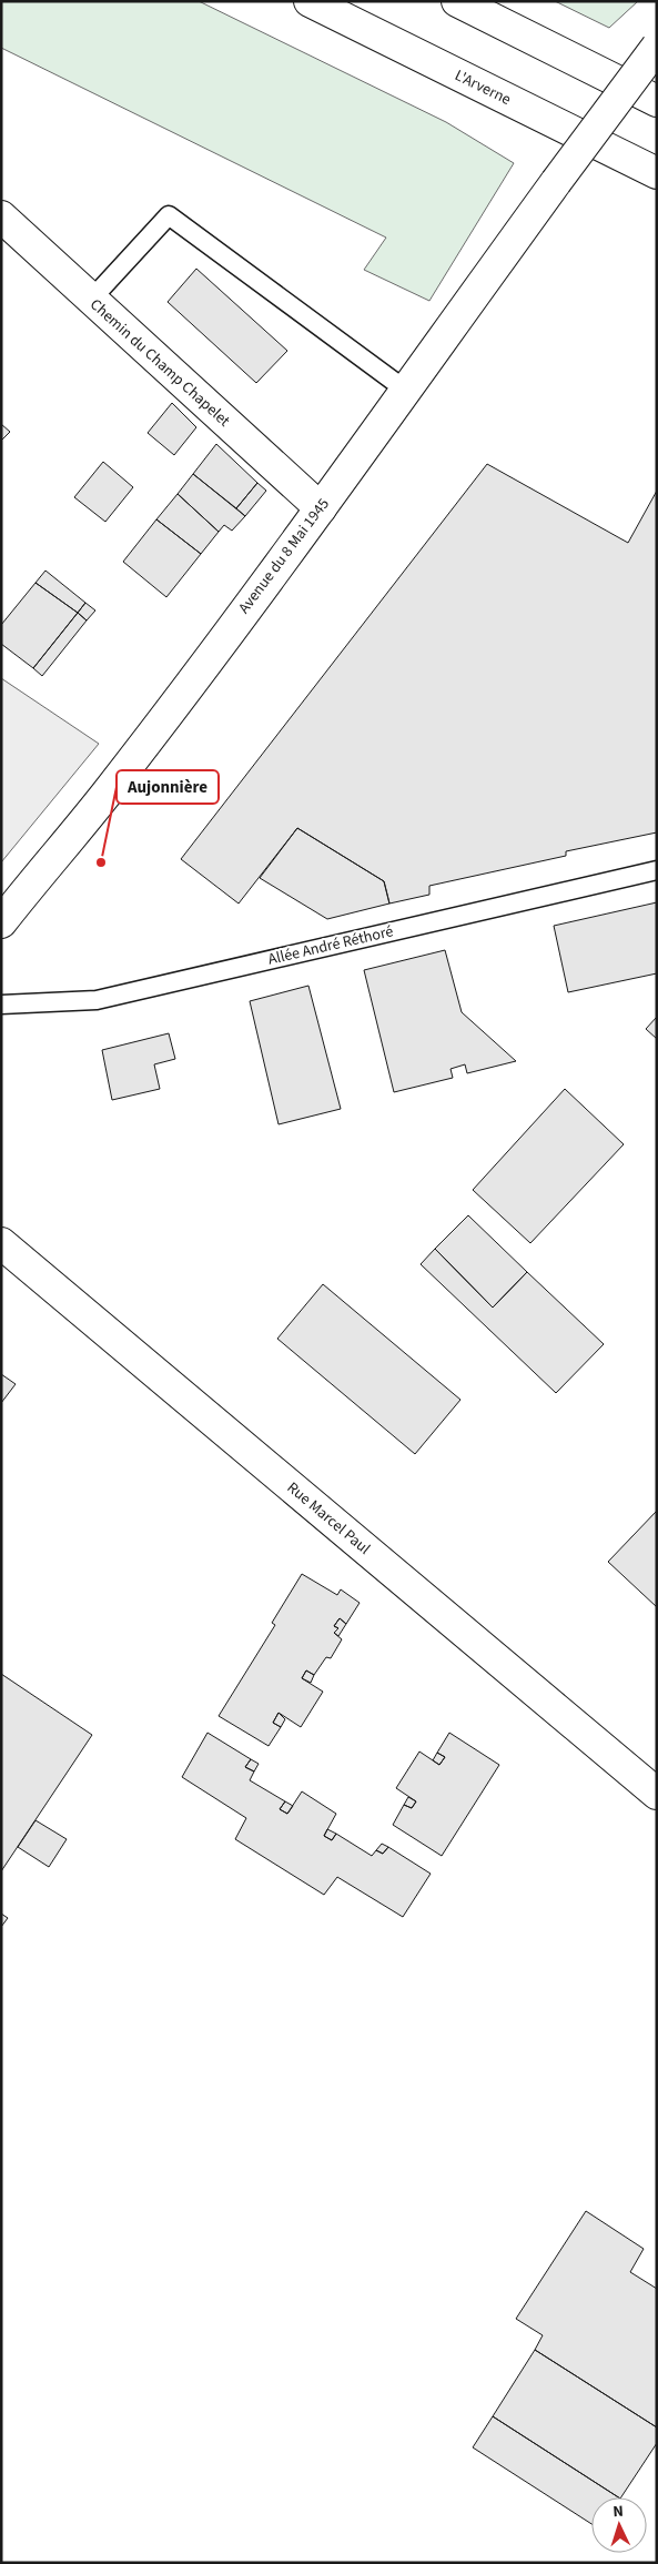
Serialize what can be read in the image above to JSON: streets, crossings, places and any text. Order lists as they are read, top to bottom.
{
  "streets": {
    "main road": [
      "L'Arverne",
      "Chemin du Champ Chapelet",
      "Avenue du 8 Mai 1945",
      "Rue Marcel Paul"
    ],
    "lane": ["Allée André Réthoré"]
  },
  "crossings": [
    ["Chemin du Champ Chapelet", "Avenue du 8 Mai 1945"]
  ],
  "places": ["Aujonnière"],
  "north": "top"
}
